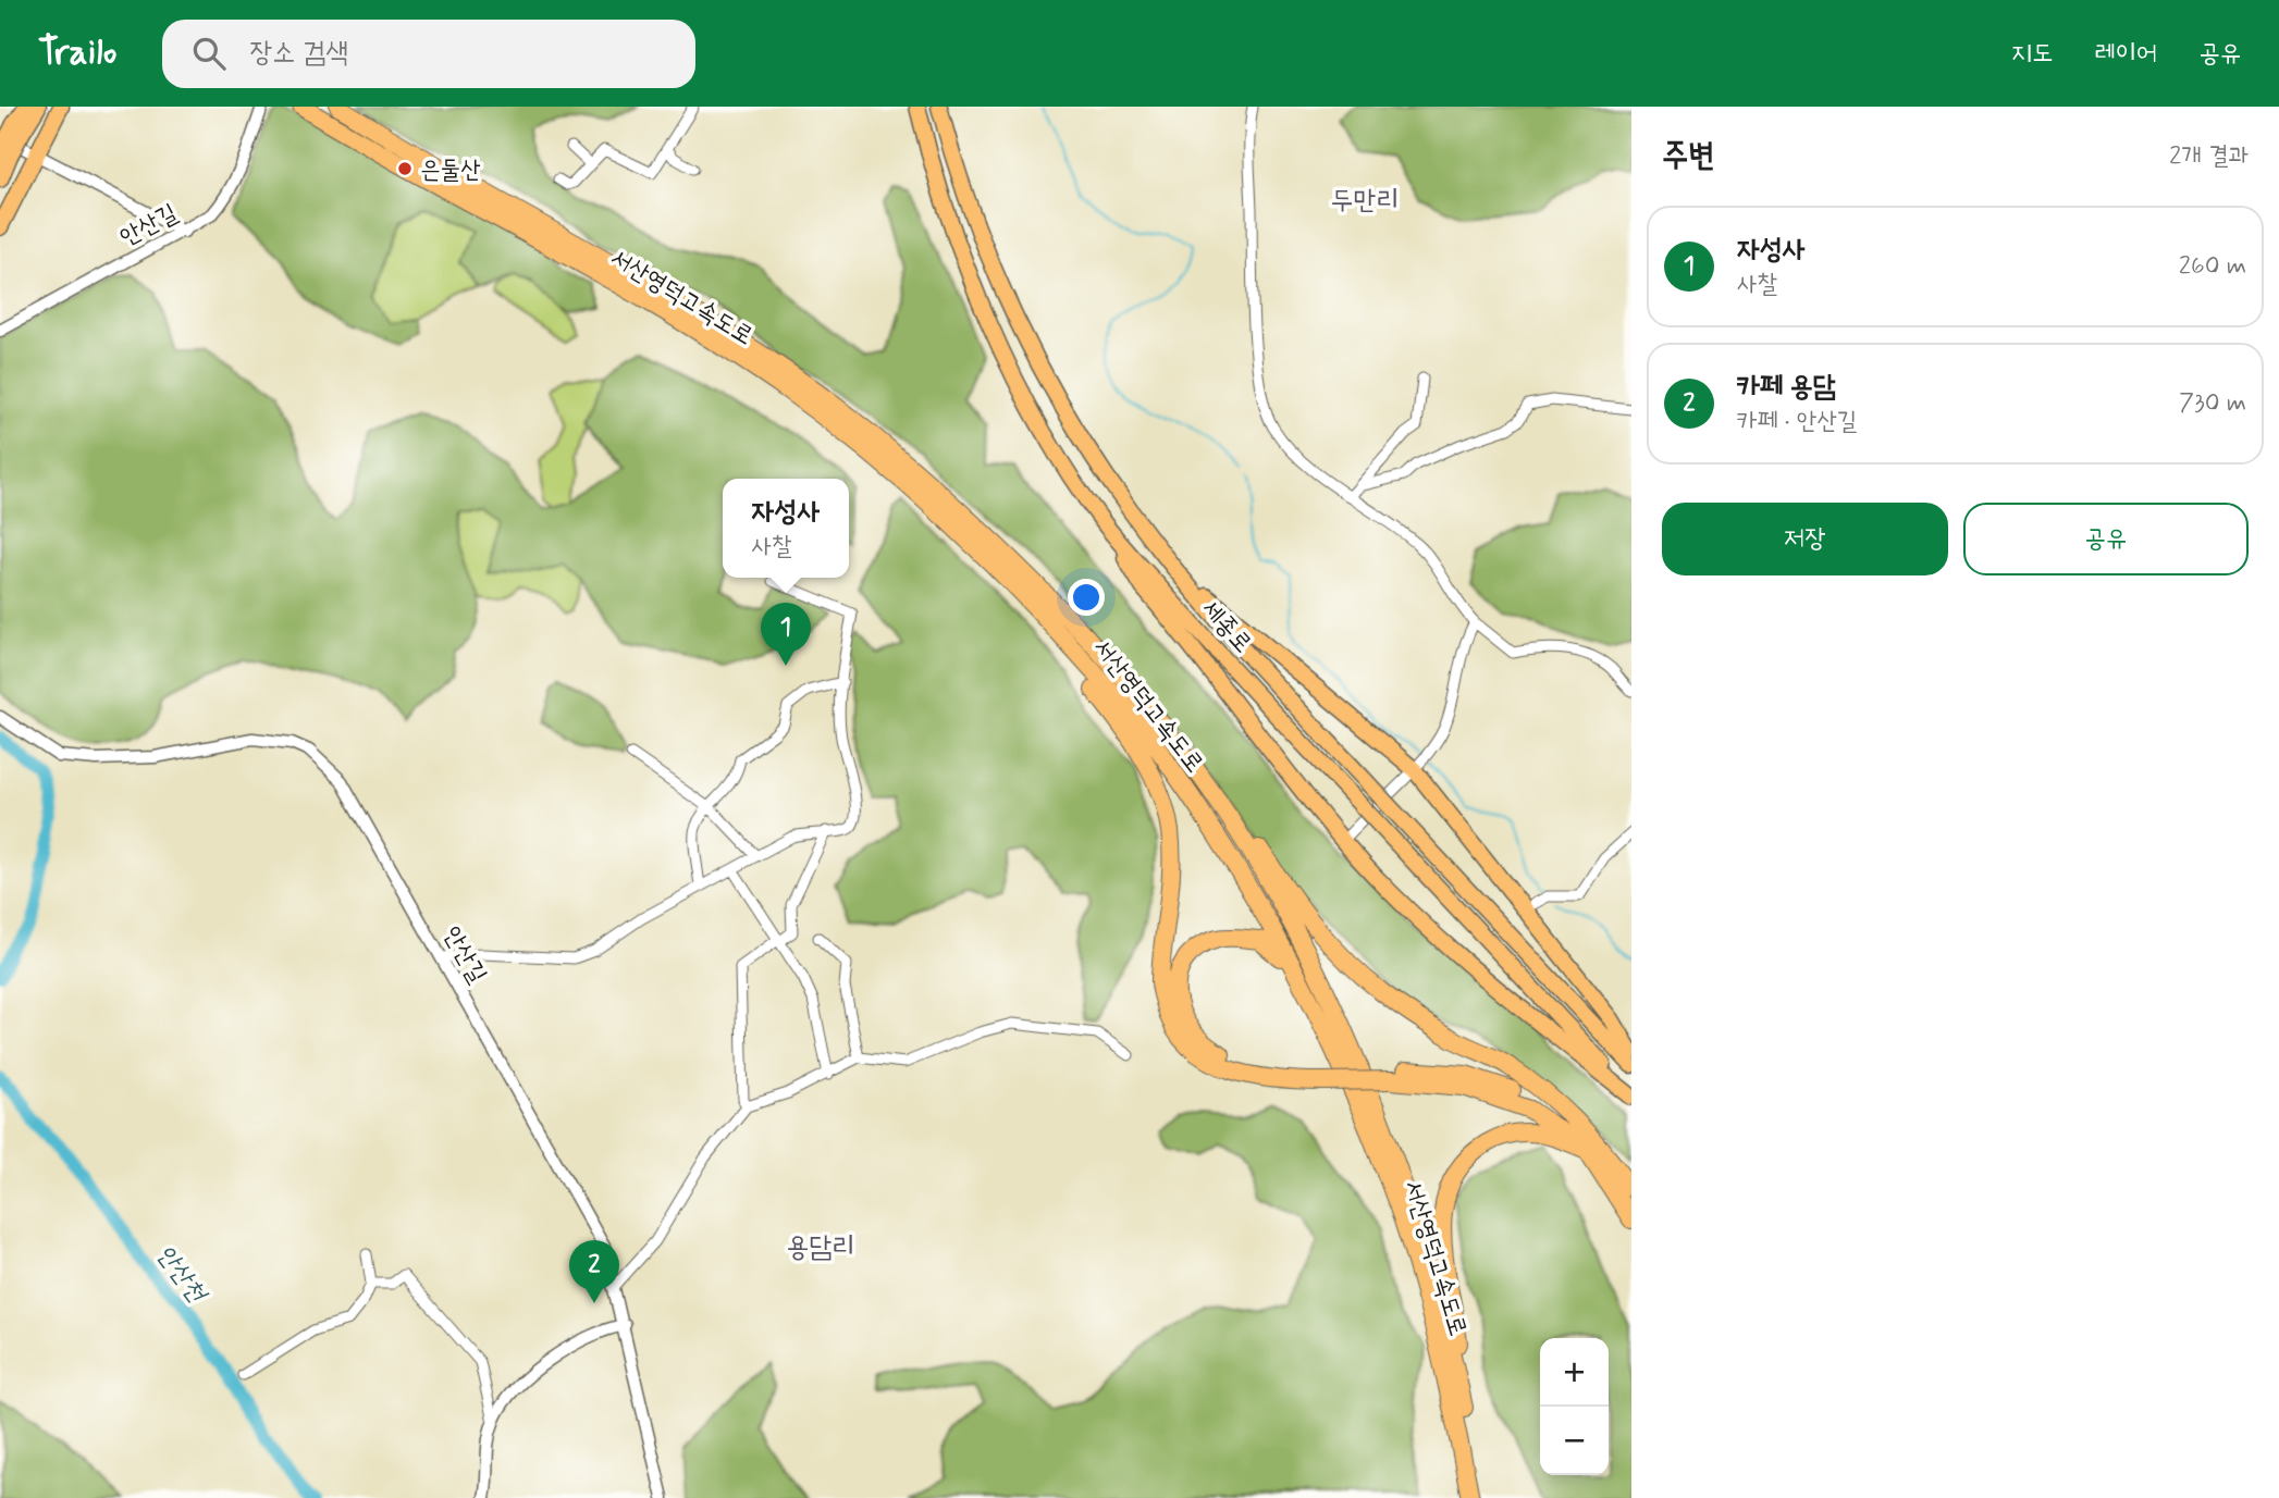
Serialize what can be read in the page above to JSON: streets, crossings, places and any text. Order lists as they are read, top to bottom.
{
  "streets": {
    "highway": ["서산영덕고속도로", "세종로"],
    "street": ["안산길"]
  },
  "districts": ["두만리", "용담리"],
  "water": ["안산천"],
  "places": ["은둘산"],
  "page": {
    "header": "Trailo",
    "search": "장소 검색",
    "nav": ["지도", "레이어", "공유"],
    "heading": ["주변", "2개 결과"],
    "list": [
      {
        "mark": "1",
        "name": "자성사",
        "note": "사찰",
        "value": "260 m"
      },
      {
        "mark": "2",
        "name": "카페 용담",
        "note": "카페 · 안산길",
        "value": "730 m"
      }
    ],
    "popup": ["자성사", "사찰"],
    "buttons": ["저장", "공유"],
    "pins": ["1", "2"],
    "map_buttons": ["+", "−"]
  }
}
